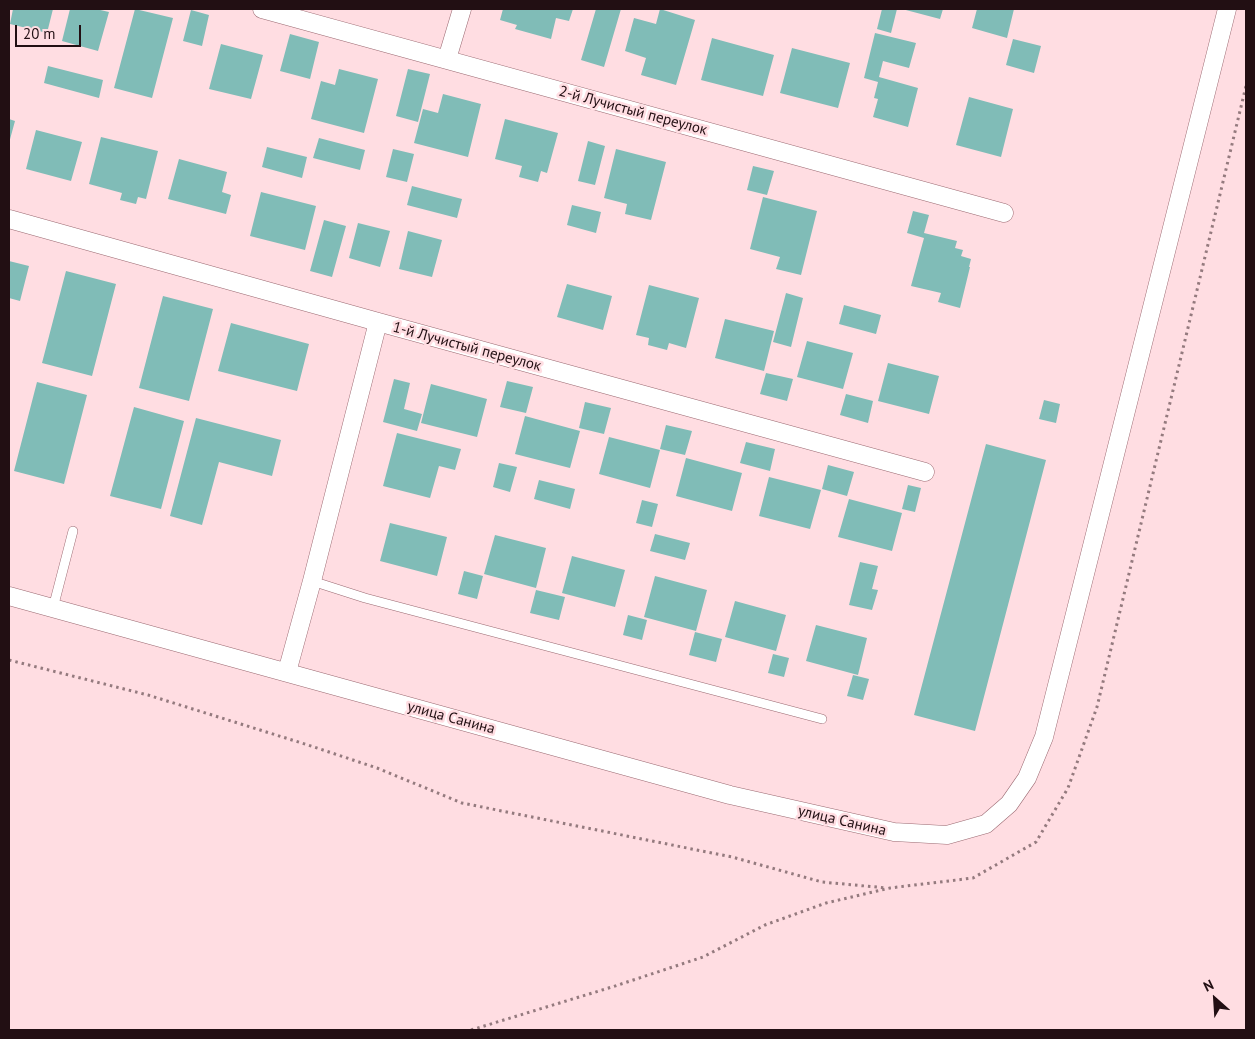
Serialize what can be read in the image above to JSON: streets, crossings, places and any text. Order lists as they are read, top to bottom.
{
  "streets": {
    "street": ["2-й Лучистый переулок", "1-й Лучистый переулок", "улица Санина"]
  },
  "scale_bar": "20 m",
  "north": "top left"
}
